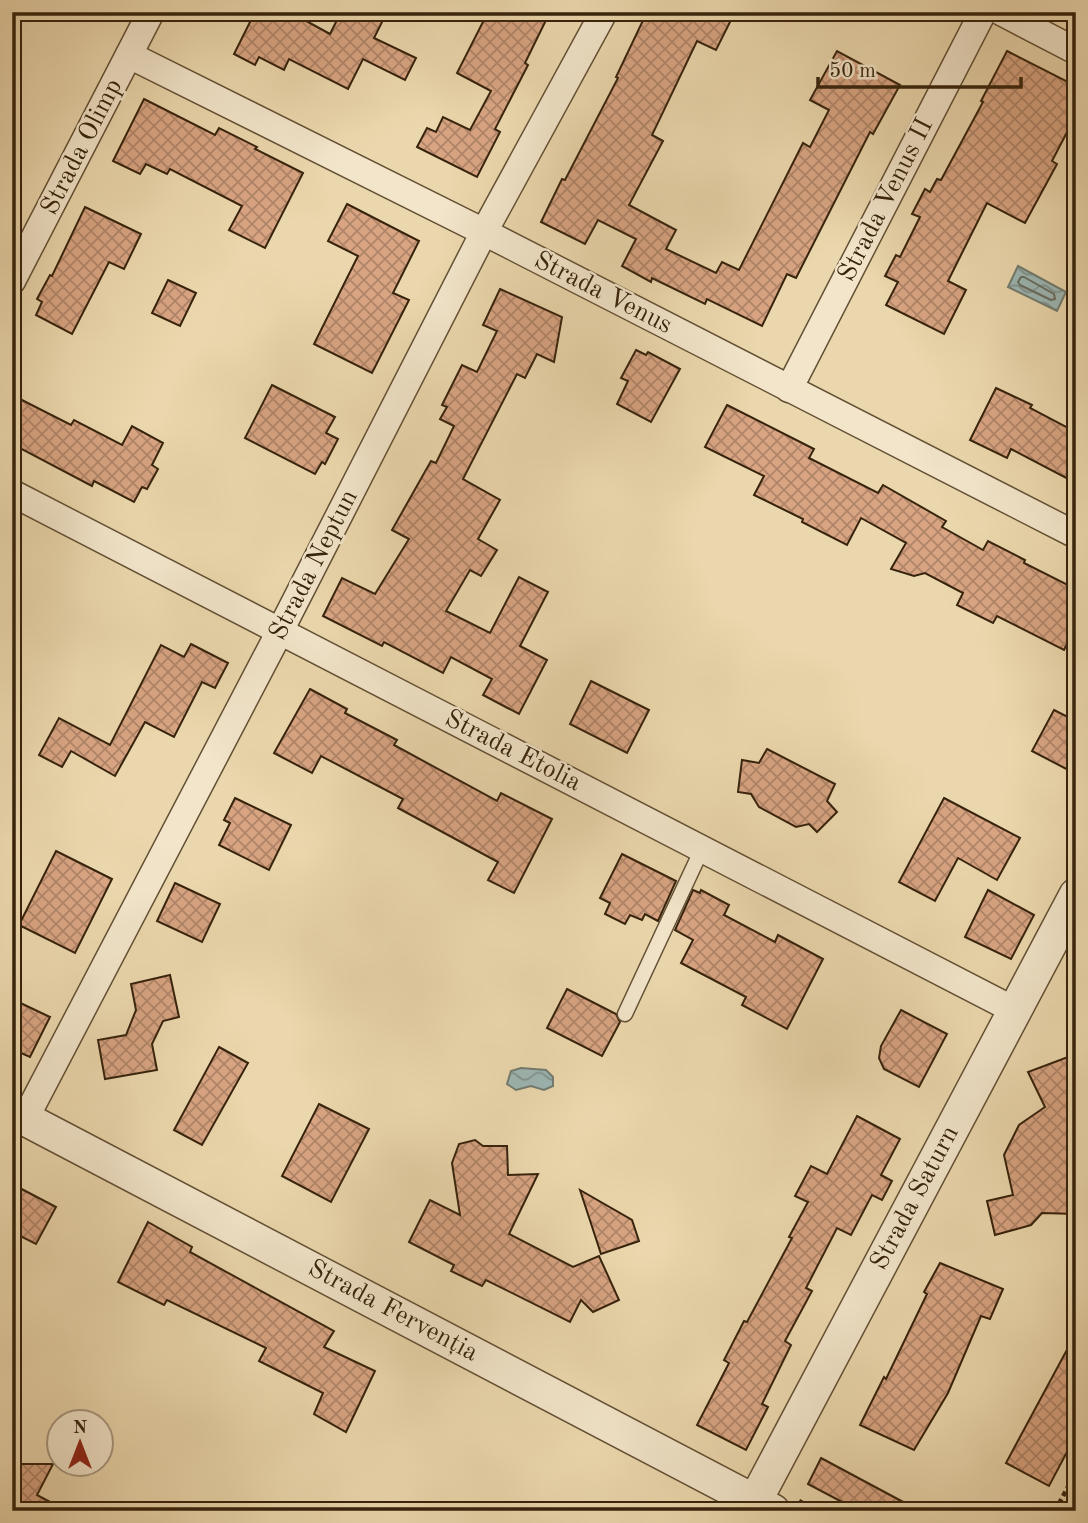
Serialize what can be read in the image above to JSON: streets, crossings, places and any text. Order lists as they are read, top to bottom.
{
  "streets": {
    "street": [
      "Strada Olimp",
      "Strada Venus II",
      "Strada Venus",
      "Strada Neptun",
      "Strada Etolia",
      "Strada Saturn",
      "Strada Fervenția"
    ]
  },
  "crossings": [
    ["Strada Olimp", "Strada Venus"],
    ["Strada Venus II", "Strada Venus"],
    ["Strada Venus", "Strada Neptun"],
    ["Strada Neptun", "Strada Etolia"],
    ["Strada Neptun", "Strada Fervenția"],
    ["Strada Etolia", "Strada Saturn"],
    ["Strada Saturn", "Strada Fervenția"]
  ],
  "scale_bar": "50 m",
  "north": "top"
}
